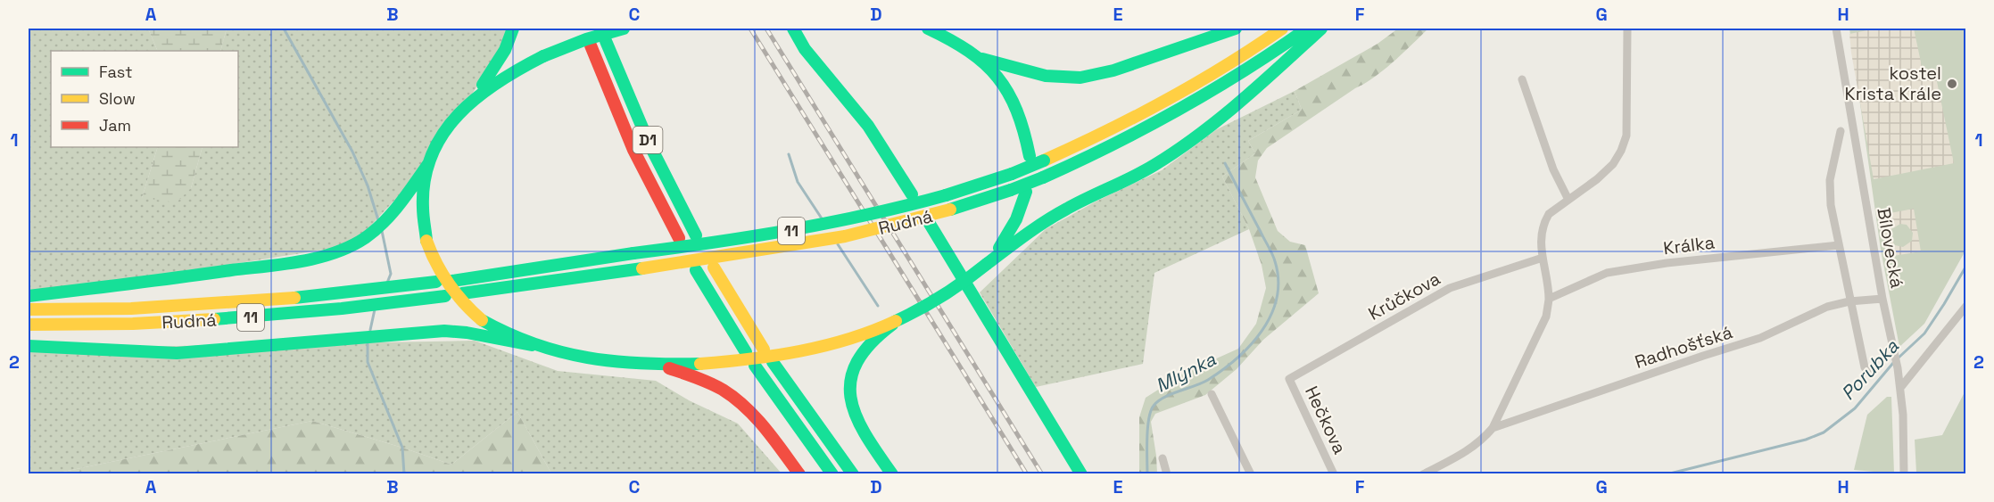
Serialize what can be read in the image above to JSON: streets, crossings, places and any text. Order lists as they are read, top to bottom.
{
  "streets": {
    "main road": ["D1", "Rudná", "11"],
    "street": [
      "Králka",
      "Bílovecká",
      "Krůčkova",
      "Radhošťská",
      "Hečkova"
    ]
  },
  "crossings": [
    ["Bílovecká", "Radhošťská"],
    ["Krůčkova", "Hečkova"]
  ],
  "water": ["Porubka", "Mlýnka"],
  "places": ["kostel Krista Krále"],
  "legend": ["Fast", "Slow", "Jam"],
  "grid": {
    "columns": [
      "A",
      "B",
      "C",
      "D",
      "E",
      "F",
      "G",
      "H"
    ],
    "rows": ["1", "2"]
  }
}
